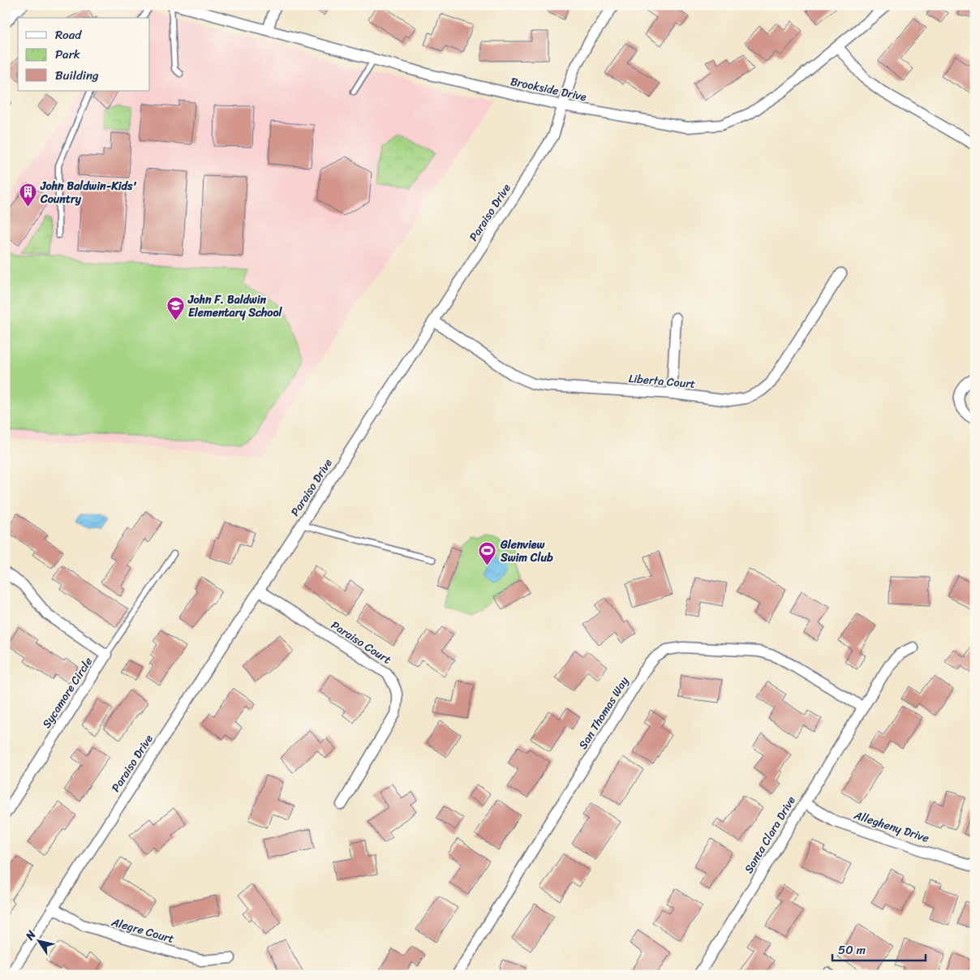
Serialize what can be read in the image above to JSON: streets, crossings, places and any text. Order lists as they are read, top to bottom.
{
  "streets": {
    "street": [
      "Brookside Drive",
      "Paraiso Drive",
      "Liberta Court",
      "Paraiso Court",
      "Sycamore Circle",
      "San Thomas Way",
      "Allegheny Drive",
      "Santa Clara Drive",
      "Alegre Court"
    ]
  },
  "crossings": [
    ["Brookside Drive", "Paraiso Drive"],
    ["Paraiso Drive", "Liberta Court"],
    ["Paraiso Drive", "Paraiso Court"],
    ["Paraiso Drive", "Alegre Court"],
    ["San Thomas Way", "Santa Clara Drive"],
    ["Allegheny Drive", "Santa Clara Drive"]
  ],
  "places": {
    "building": ["John Baldwin-Kids' Country"],
    "school or university": ["John F. Baldwin Elementary School"],
    "sports": ["Glenview Swim Club"]
  },
  "legend": ["Road", "Park", "Building"],
  "scale_bar": "50 m",
  "north": "top left"
}
